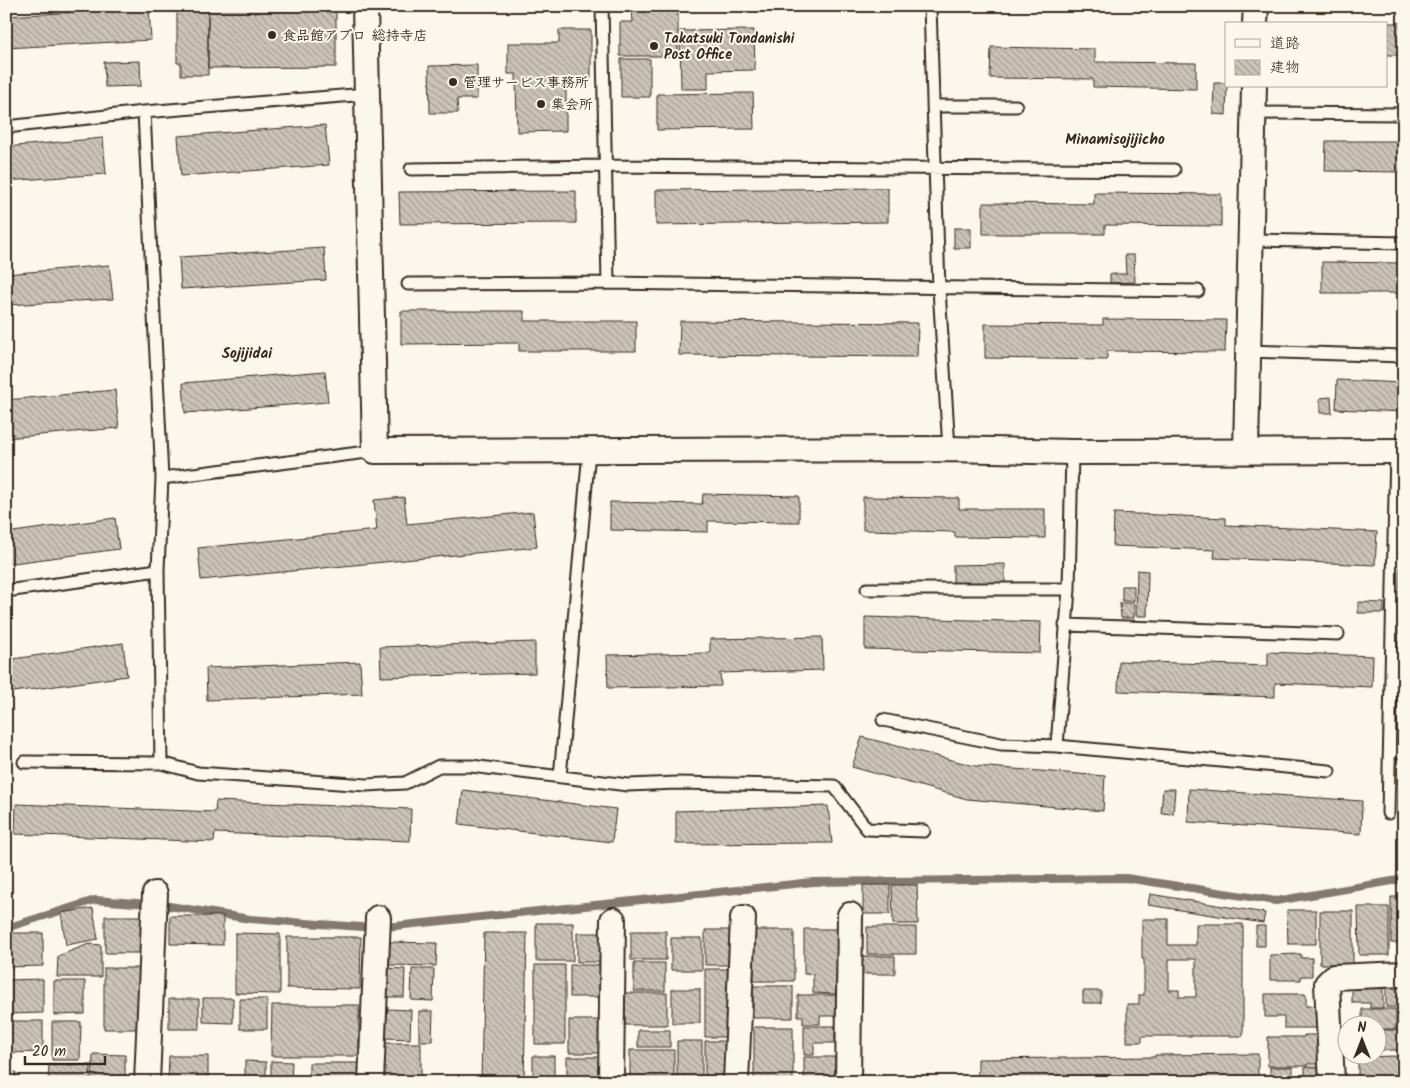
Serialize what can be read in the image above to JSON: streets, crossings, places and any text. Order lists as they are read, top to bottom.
{
  "districts": ["Minamisojijicho", "Sojijidai"],
  "places": [
    "食品館アプロ 総持寺店",
    "Takatsuki Tondanishi Post Office",
    "管理サービス事務所",
    "集会所"
  ],
  "legend": ["道路", "建物"],
  "scale_bar": "20 m",
  "north": "top"
}
